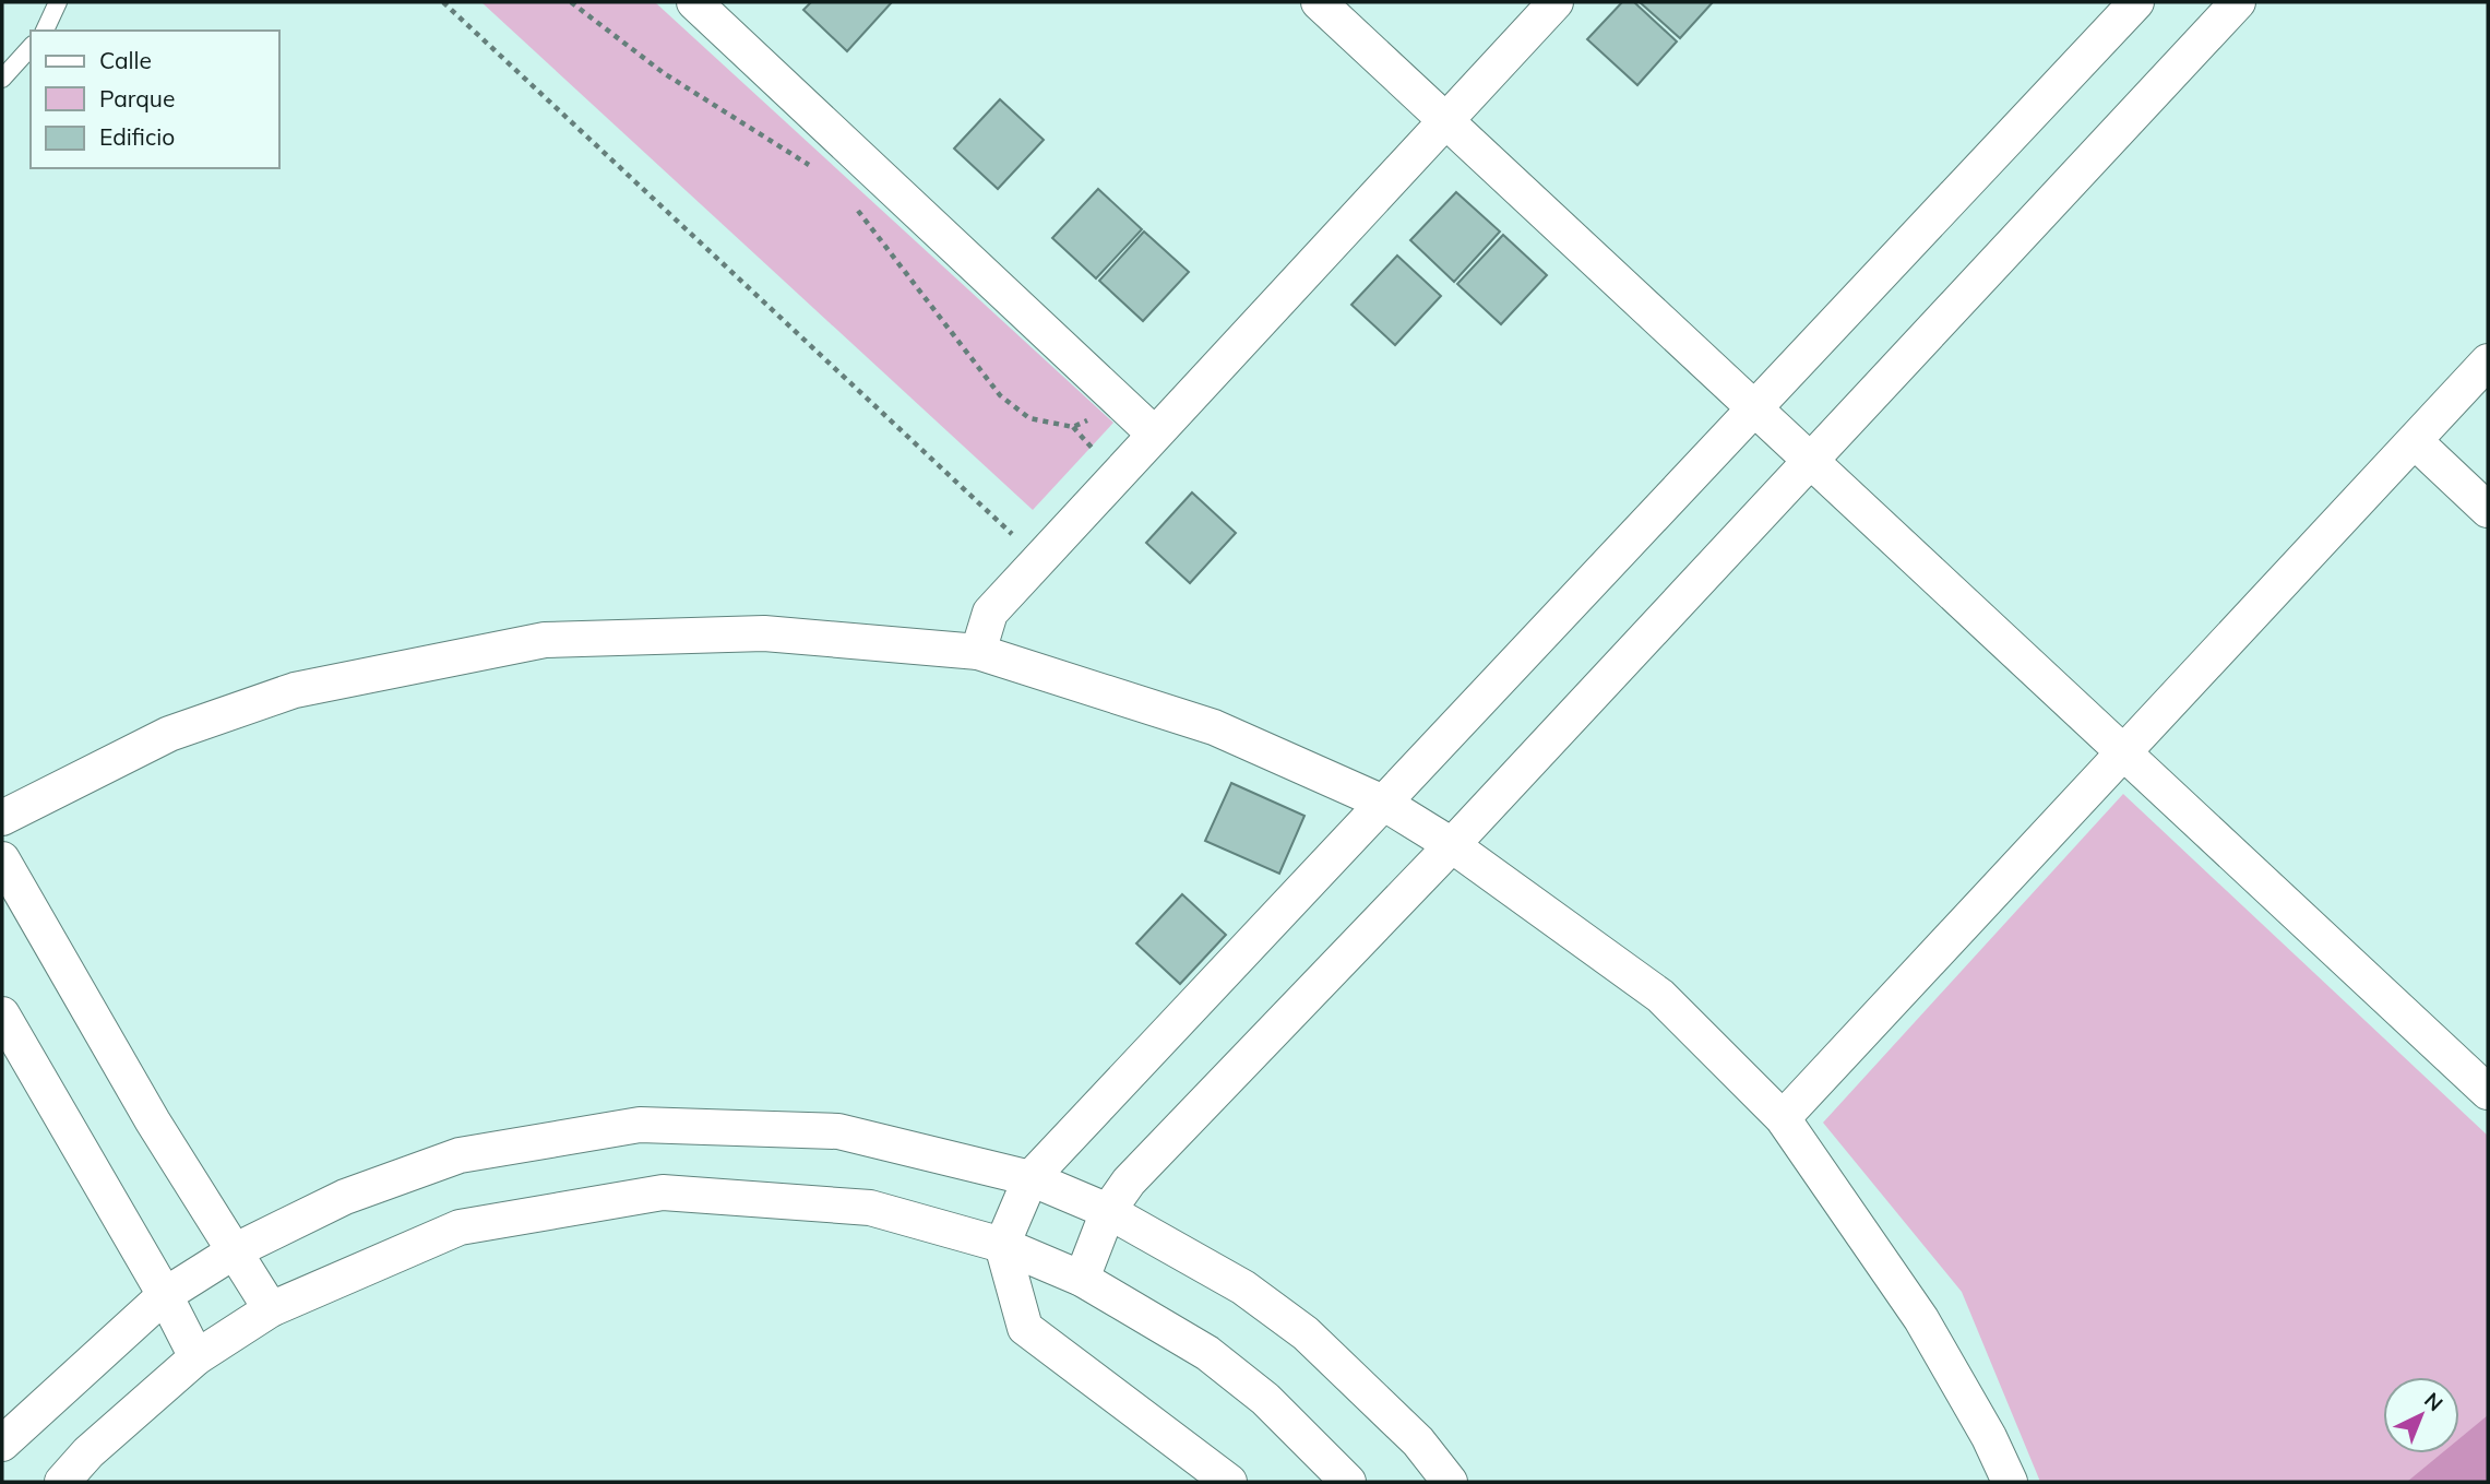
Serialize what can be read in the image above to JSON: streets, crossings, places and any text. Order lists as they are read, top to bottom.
{
  "legend": ["Calle", "Parque", "Edificio"],
  "north": "top right"
}
